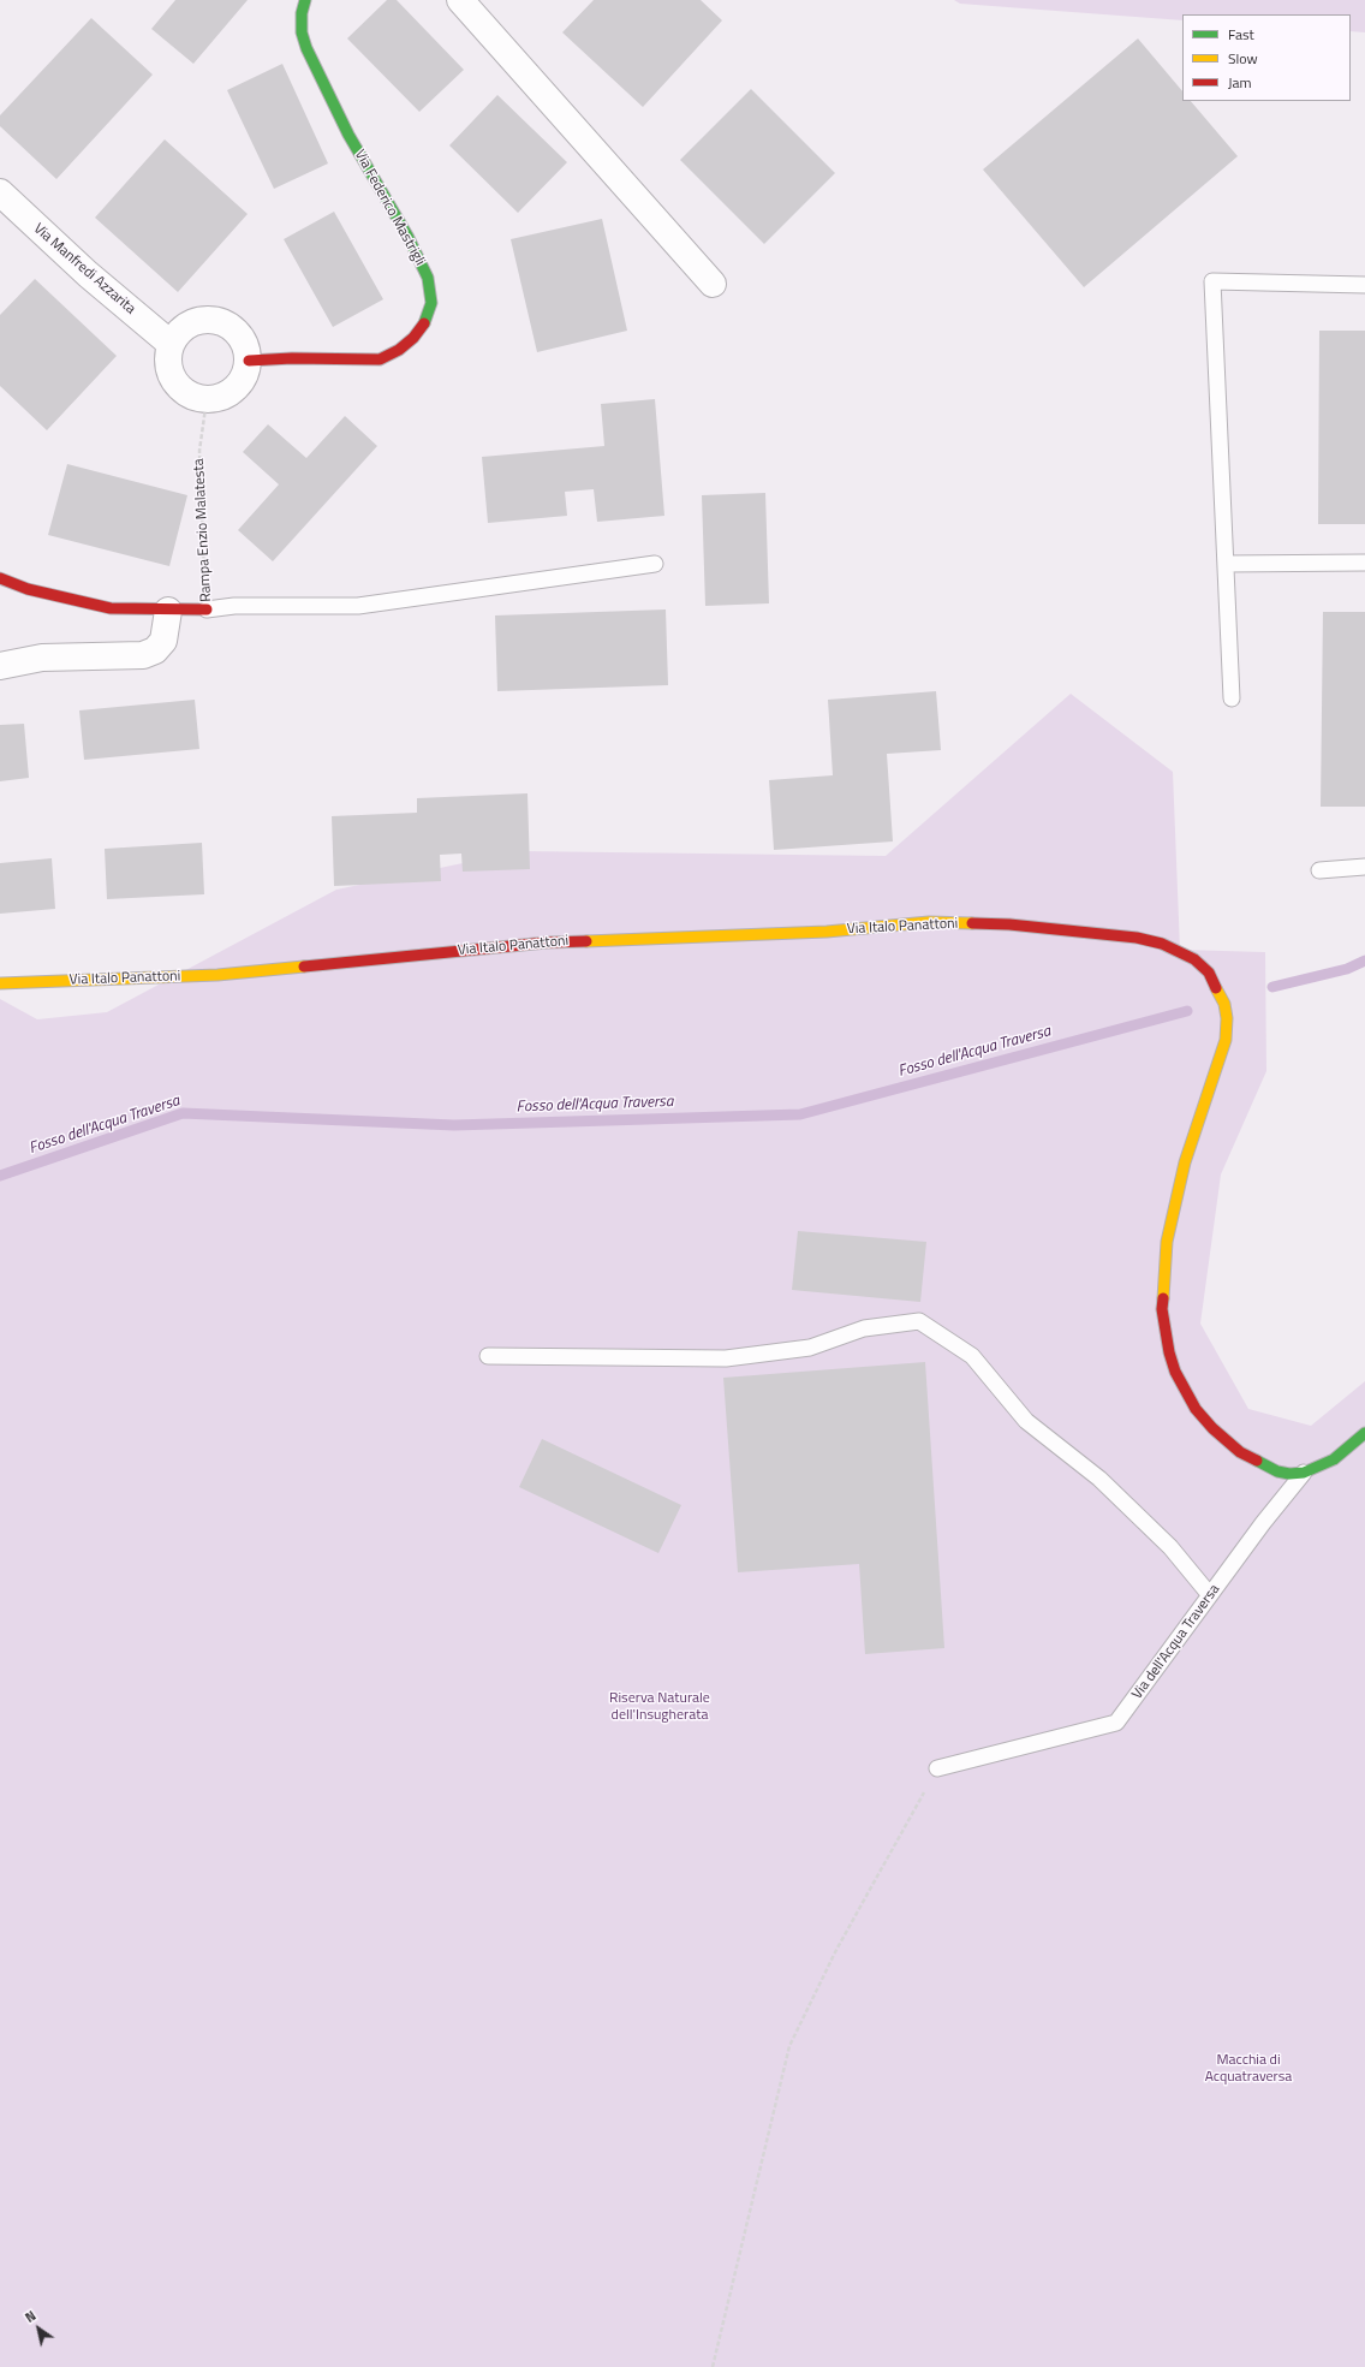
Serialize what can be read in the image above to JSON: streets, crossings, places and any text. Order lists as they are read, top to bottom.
{
  "streets": {
    "street": [
      "Via Federico Mastrigli",
      "Via Manfredi Azzarita",
      "Via Italo Panattoni",
      "Via dell'Acqua Traversa"
    ],
    "path": ["Rampa Enzio Malatesta"]
  },
  "crossings": [
    ["Via Federico Mastrigli", "Via Manfredi Azzarita"],
    ["Via Federico Mastrigli", "Rampa Enzio Malatesta"],
    ["Via Manfredi Azzarita", "Rampa Enzio Malatesta"],
    ["Via Italo Panattoni", "Via dell'Acqua Traversa"]
  ],
  "water": ["Fosso dell'Acqua Traversa"],
  "parks": ["Riserva Naturale dell'Insugherata", "Macchia di Acquatraversa"],
  "legend": ["Fast", "Slow", "Jam"],
  "north": "top left"
}
